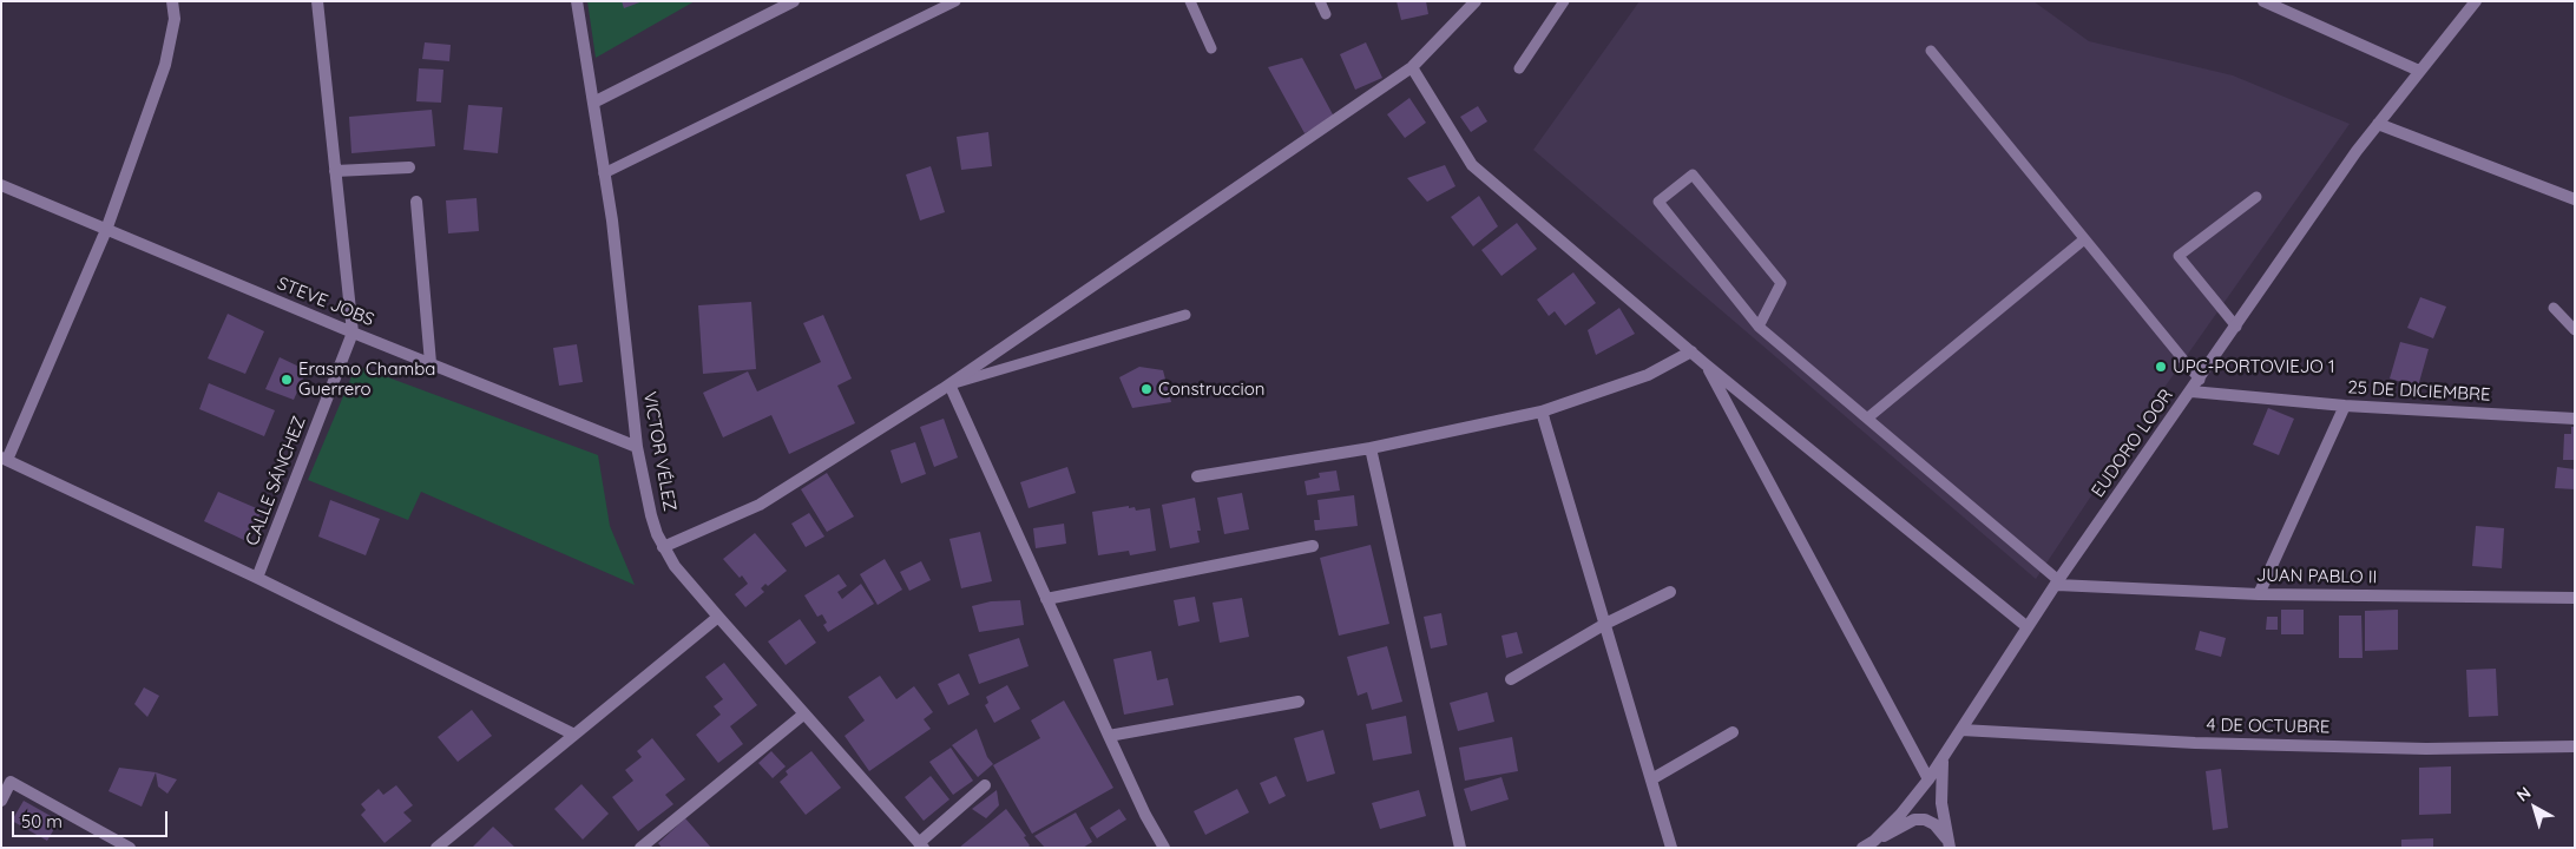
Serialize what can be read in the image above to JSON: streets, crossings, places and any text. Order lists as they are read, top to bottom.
{
  "streets": {
    "street": [
      "STEVE JOBS",
      "25 DE DICIEMBRE",
      "EUDORO LOOR",
      "VICTOR VÉLEZ",
      "CALLE SÁNCHEZ",
      "JUAN PABLO II",
      "4 DE OCTUBRE"
    ]
  },
  "crossings": [
    ["STEVE JOBS", "VICTOR VÉLEZ"],
    ["STEVE JOBS", "CALLE SÁNCHEZ"],
    ["25 DE DICIEMBRE", "EUDORO LOOR"],
    ["EUDORO LOOR", "JUAN PABLO II"],
    ["EUDORO LOOR", "4 DE OCTUBRE"]
  ],
  "places": ["UPC-PORTOVIEJO 1", "Erasmo Chamba Guerrero", "Construccion"],
  "scale_bar": "50 m",
  "north": "top left"
}
